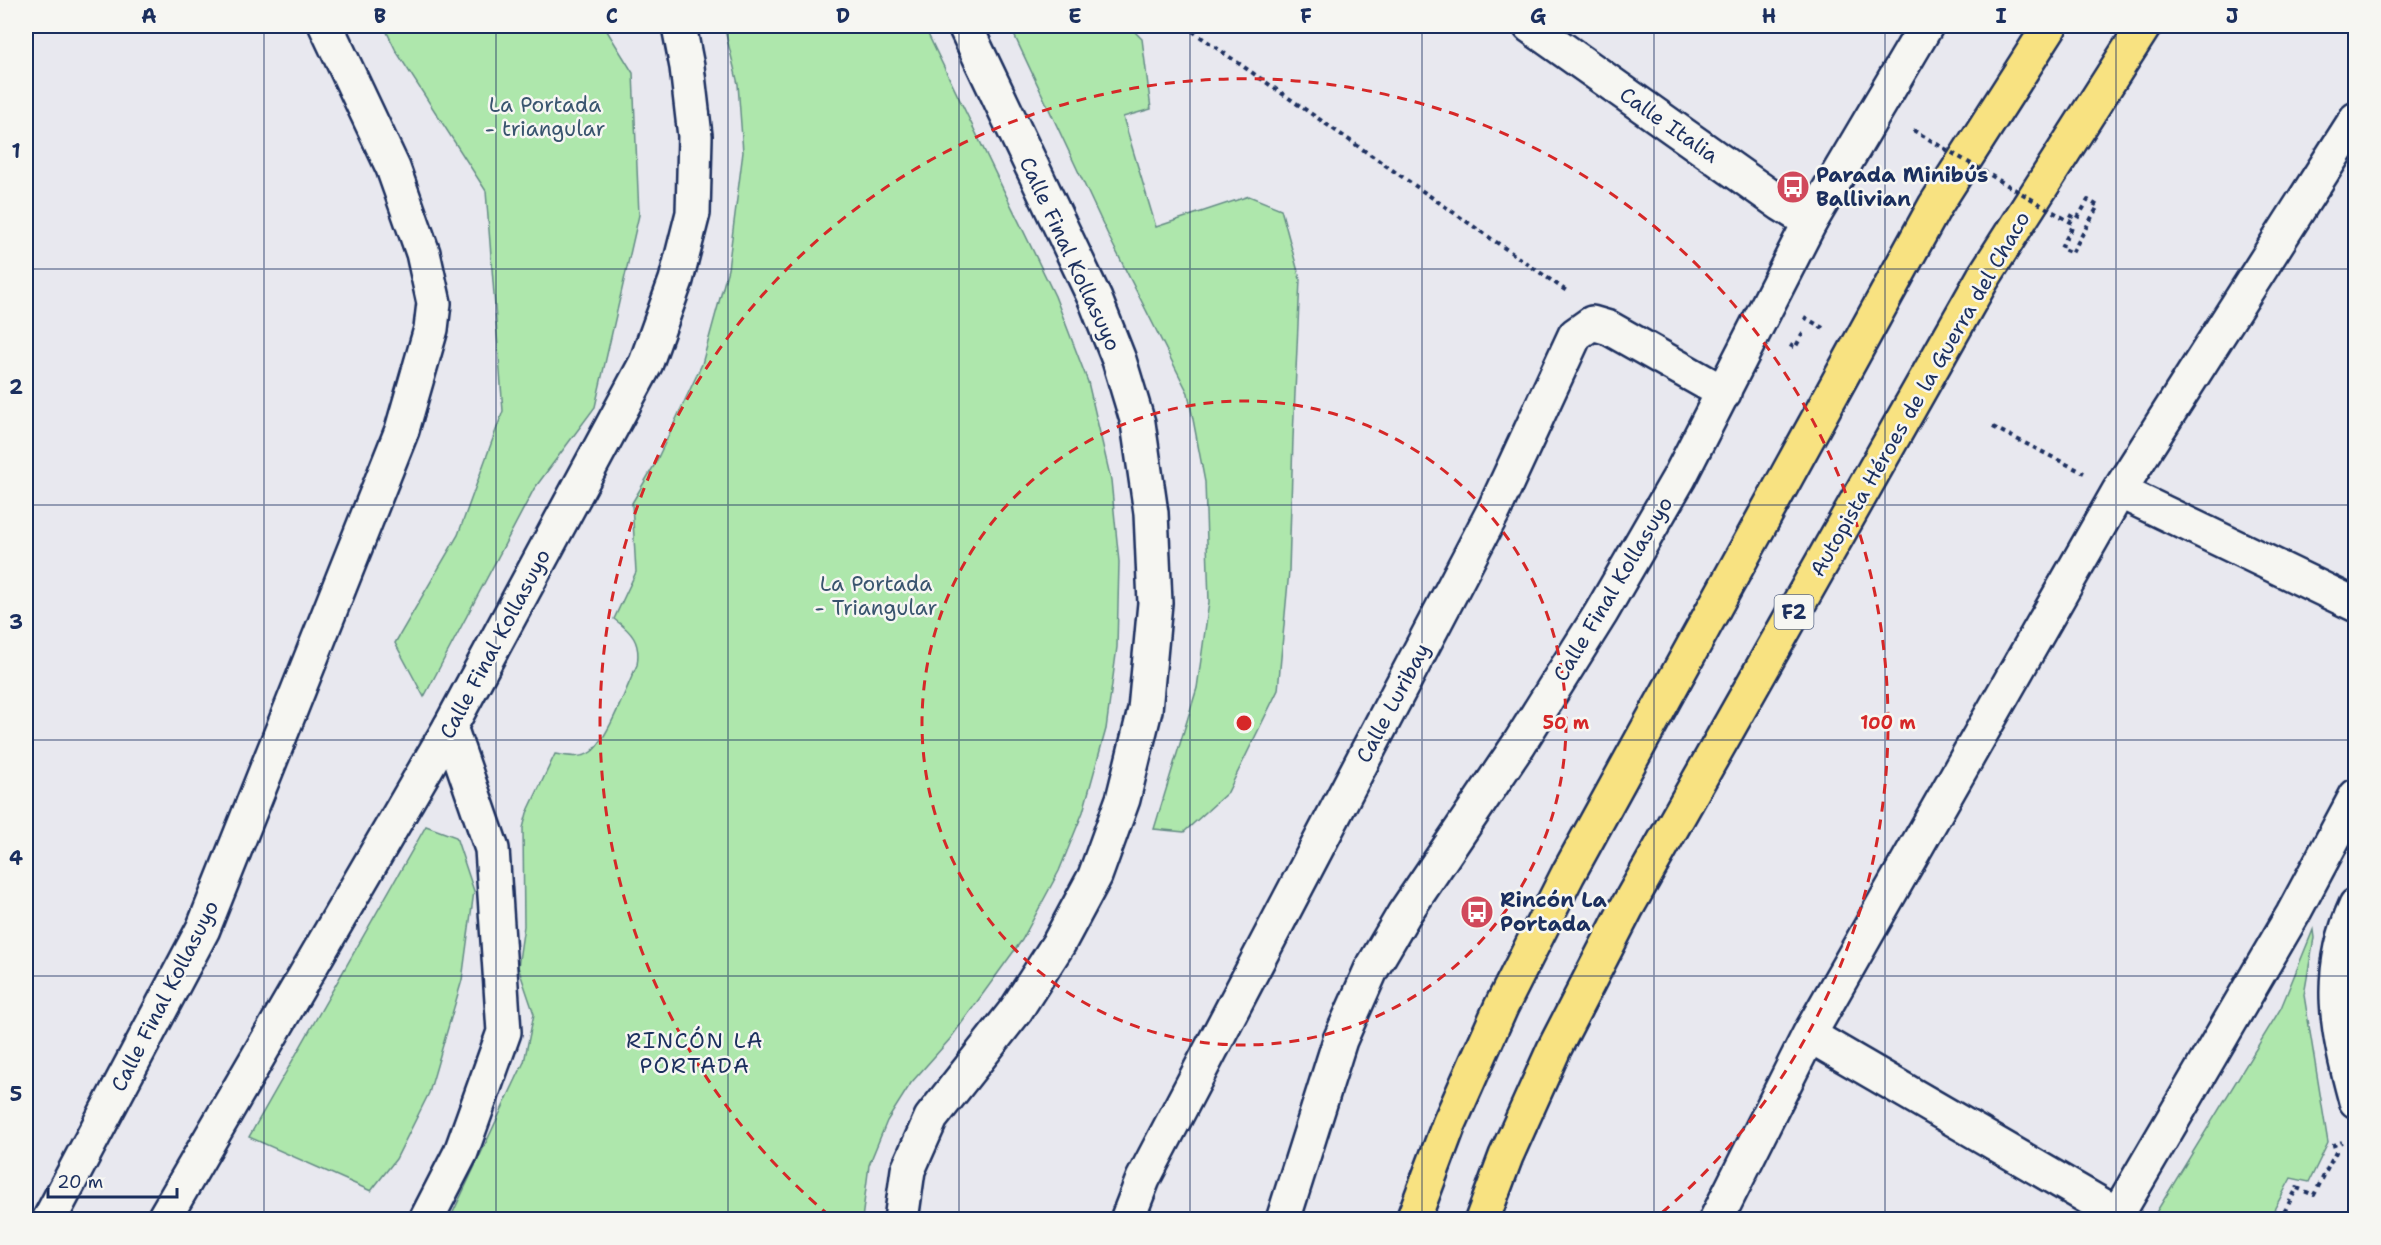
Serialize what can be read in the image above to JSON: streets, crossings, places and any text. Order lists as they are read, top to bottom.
{
  "streets": {
    "highway": ["Autopista Héroes de la Guerra del Chaco", "F2"],
    "street": ["Calle Italia", "Calle Final Kollasuyo", "Calle Luribay"]
  },
  "crossings": [
    ["Calle Italia", "Calle Final Kollasuyo"]
  ],
  "districts": ["RINCÓN LA PORTADA"],
  "parks": ["La Portada - triangular", "La Portada - Triangular"],
  "places": {
    "bus stop": ["Parada Minibús Ballivian", "Rincón La Portada"]
  },
  "scale_bar": "20 m",
  "grid": {
    "columns": [
      "A",
      "B",
      "C",
      "D",
      "E",
      "F",
      "G",
      "H",
      "I",
      "J"
    ],
    "rows": [
      "1",
      "2",
      "3",
      "4",
      "5"
    ]
  },
  "rings": ["50 m", "100 m"]
}
